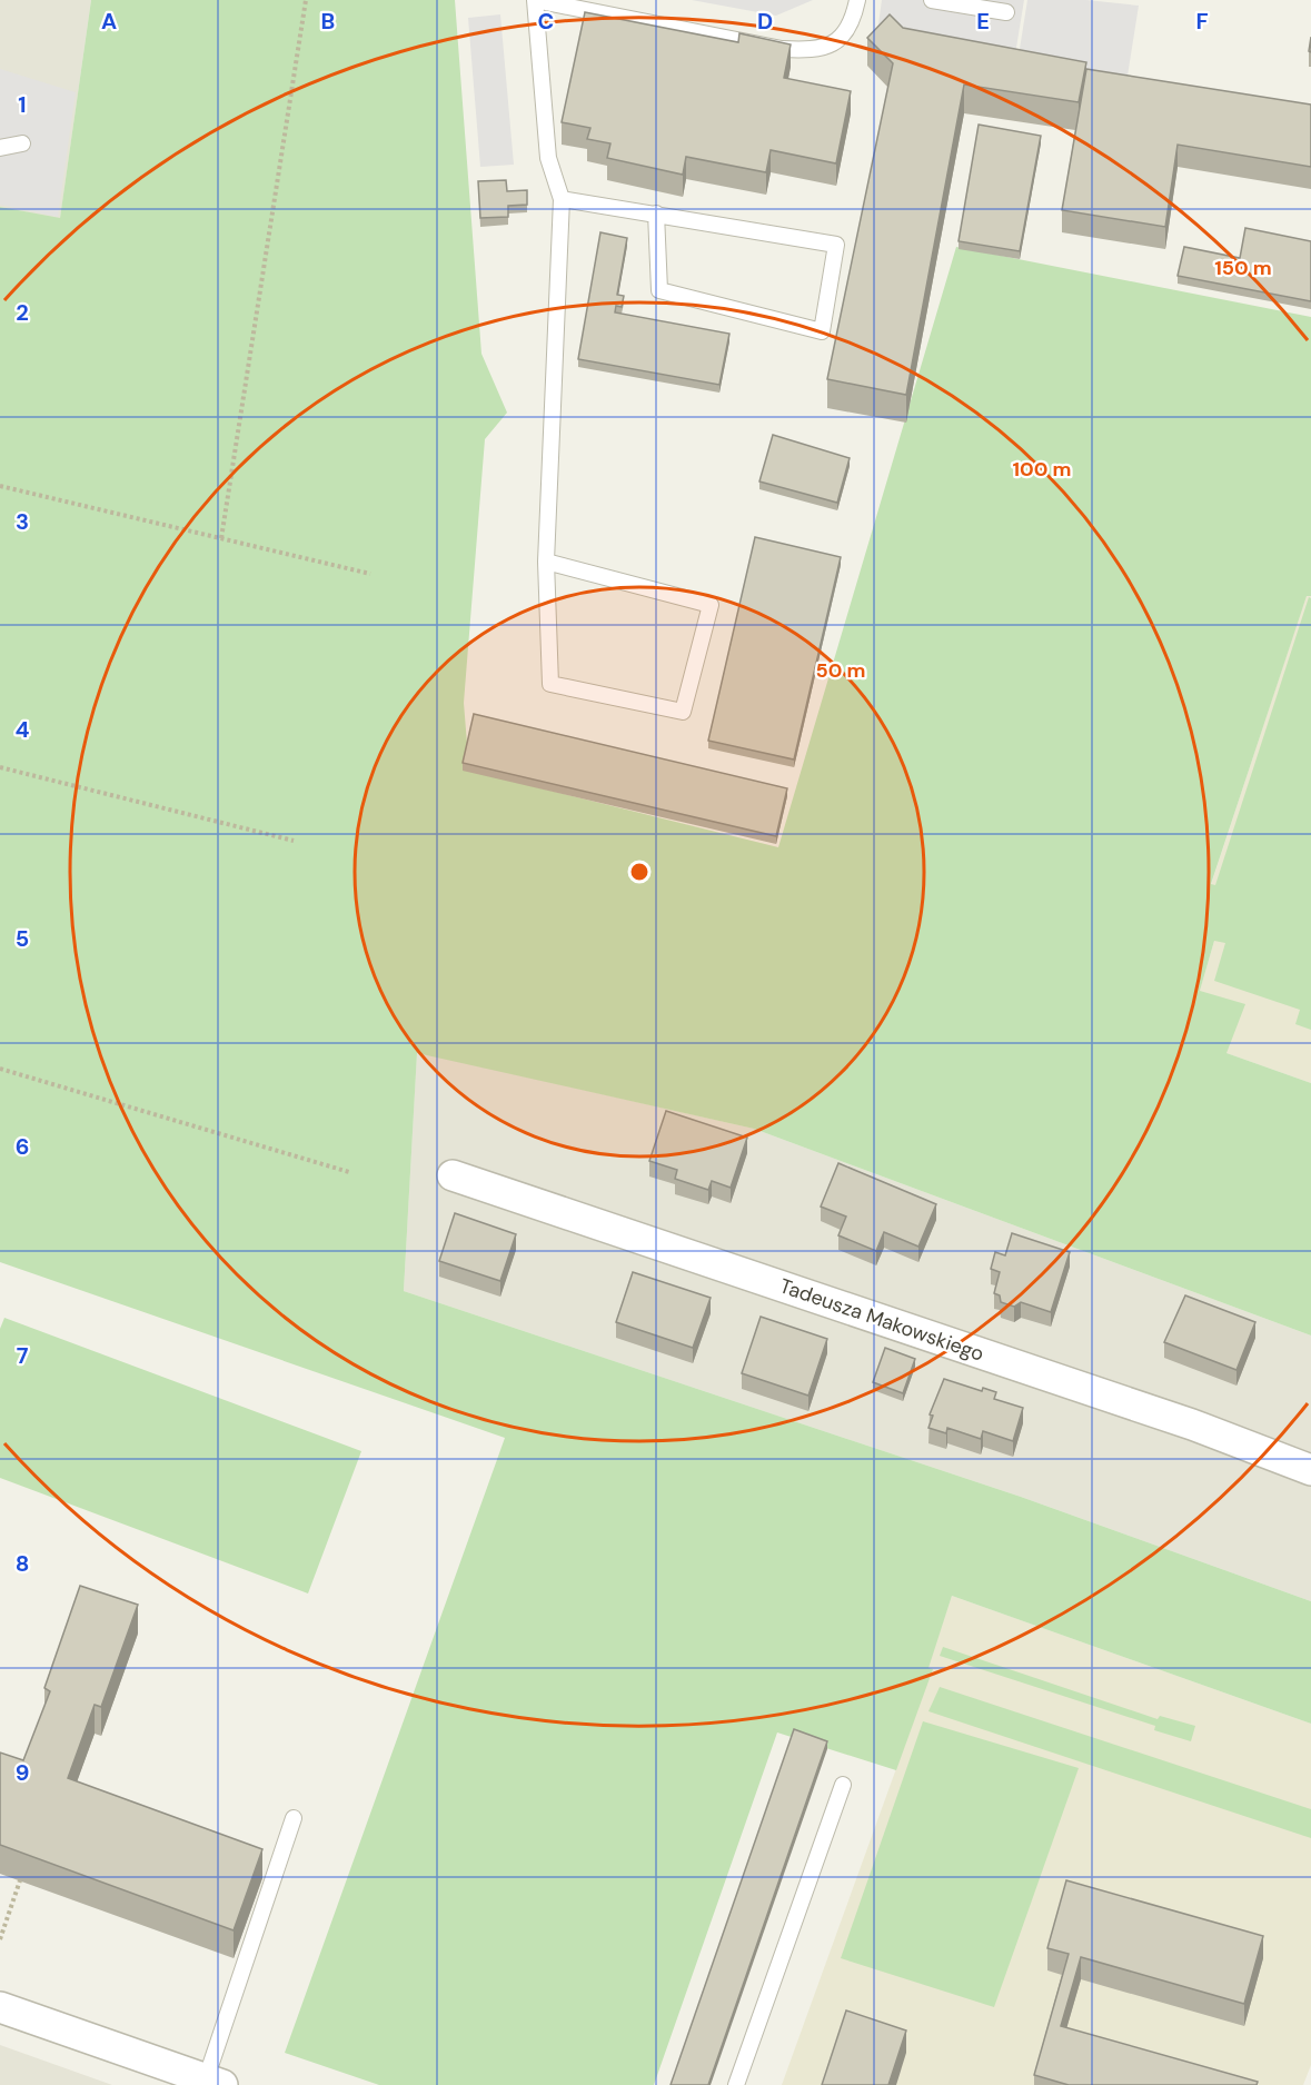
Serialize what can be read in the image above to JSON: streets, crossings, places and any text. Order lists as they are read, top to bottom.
{
  "streets": {
    "street": ["Tadeusza Makowskiego"]
  },
  "grid": {
    "columns": [
      "A",
      "B",
      "C",
      "D",
      "E",
      "F"
    ],
    "rows": [
      "1",
      "2",
      "3",
      "4",
      "5",
      "6",
      "7",
      "8",
      "9"
    ]
  },
  "rings": ["150 m", "100 m", "50 m"]
}
